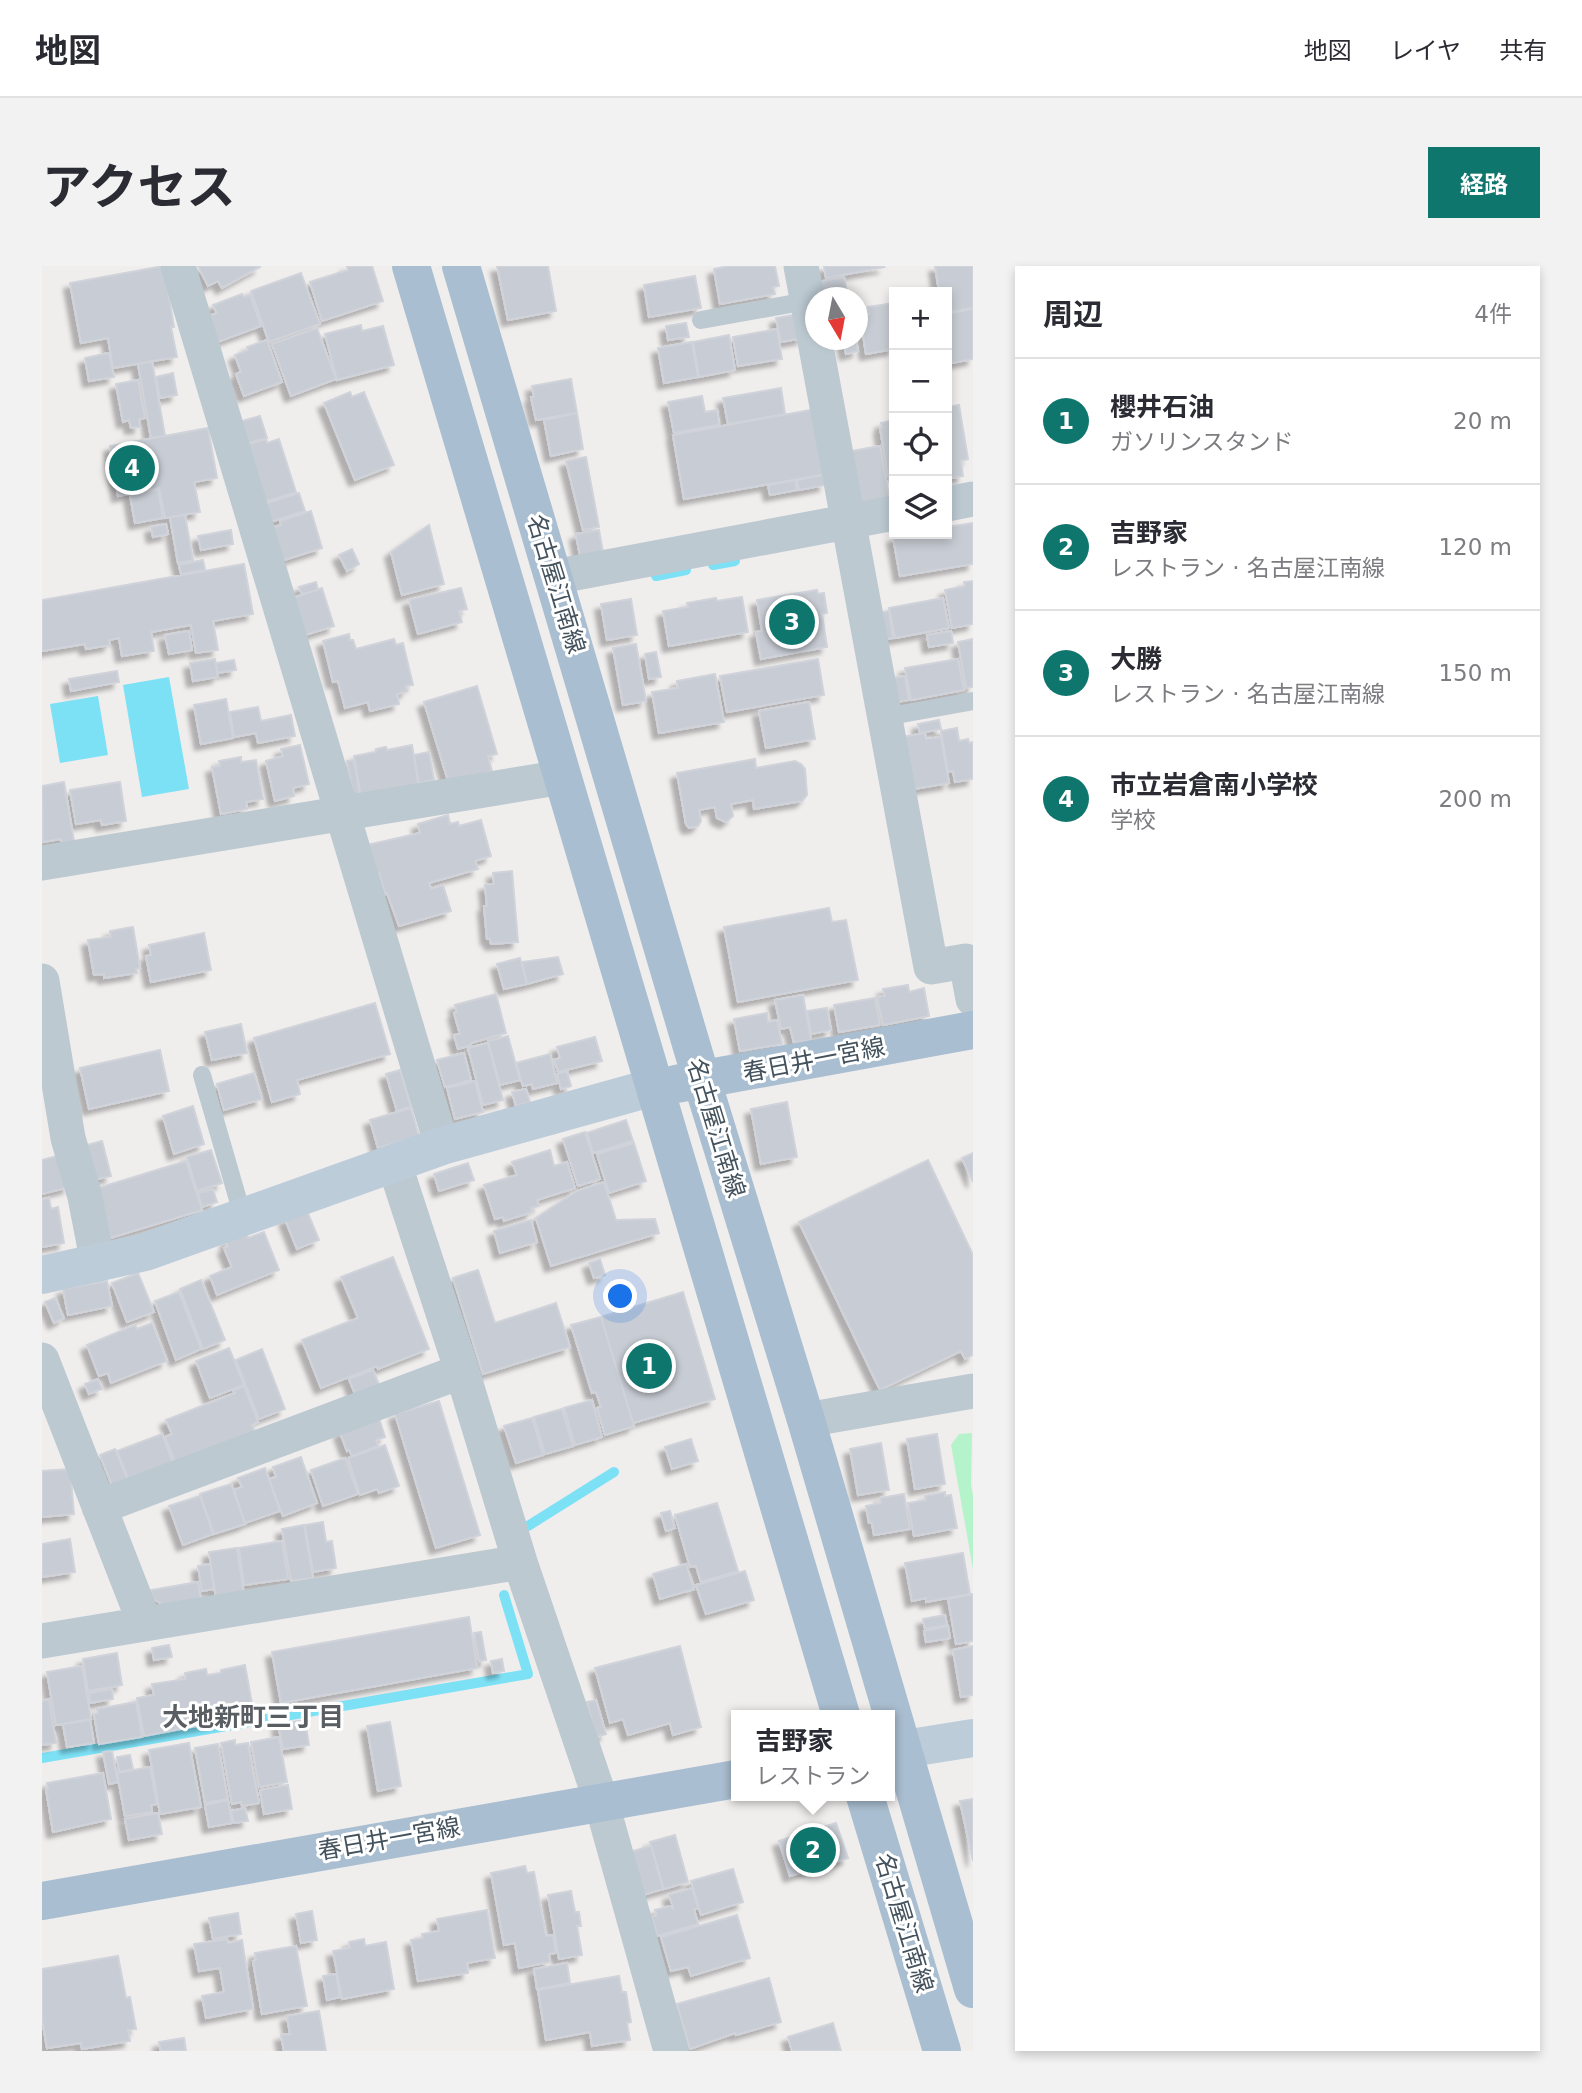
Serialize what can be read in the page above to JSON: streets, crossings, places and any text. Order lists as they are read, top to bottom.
{
  "streets": {
    "main road": ["名古屋江南線", "春日井一宮線"]
  },
  "crossings": [
    ["名古屋江南線", "春日井一宮線"]
  ],
  "districts": ["大地新町三丁目"],
  "north": "bottom",
  "page": {
    "header": "地図",
    "nav": ["地図", "レイヤ", "共有"],
    "title": "アクセス",
    "buttons": "経路",
    "heading": ["周辺", "4件"],
    "map_buttons": ["+", "−"],
    "list": [
      {
        "mark": "1",
        "name": "櫻井石油",
        "note": "ガソリンスタンド",
        "value": "20 m"
      },
      {
        "mark": "2",
        "name": "吉野家",
        "note": "レストラン · 名古屋江南線",
        "value": "120 m"
      },
      {
        "mark": "3",
        "name": "大勝",
        "note": "レストラン · 名古屋江南線",
        "value": "150 m"
      },
      {
        "mark": "4",
        "name": "市立岩倉南小学校",
        "note": "学校",
        "value": "200 m"
      }
    ],
    "pins": [
      "4",
      "3",
      "1",
      "2"
    ],
    "popup": ["吉野家", "レストラン"]
  }
}
